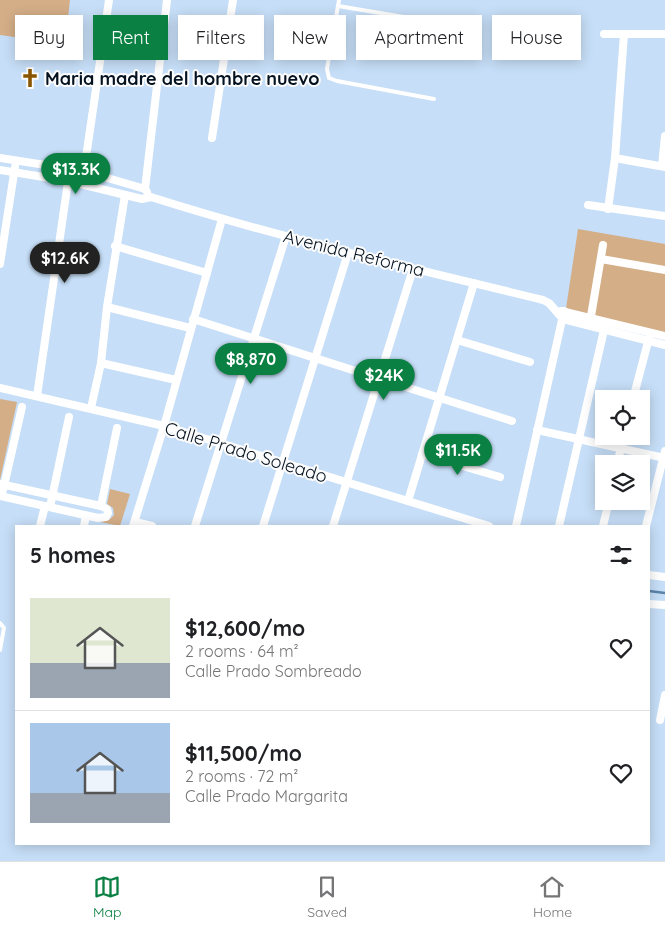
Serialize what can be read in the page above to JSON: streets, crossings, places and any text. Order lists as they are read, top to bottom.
{
  "streets": {
    "street": ["Avenida Reforma", "Calle Prado Soleado"]
  },
  "places": {
    "church": ["Maria madre del hombre nuevo"]
  },
  "page": {
    "chip": [
      "Buy",
      "Rent",
      "Filters",
      "New",
      "Apartment",
      "House"
    ],
    "price": [
      "$13.3K",
      "$12.6K",
      "$8,870",
      "$24K",
      "$11.5K"
    ],
    "heading": "5 homes",
    "list": [
      {
        "name": "$12,600/mo",
        "note": "2 rooms · 64 m² · Calle Prado Sombreado"
      },
      {
        "name": "$11,500/mo",
        "note": "2 rooms · 72 m² · Calle Prado Margarita"
      }
    ],
    "tabs": ["Map", "Saved", "Home"]
  }
}
